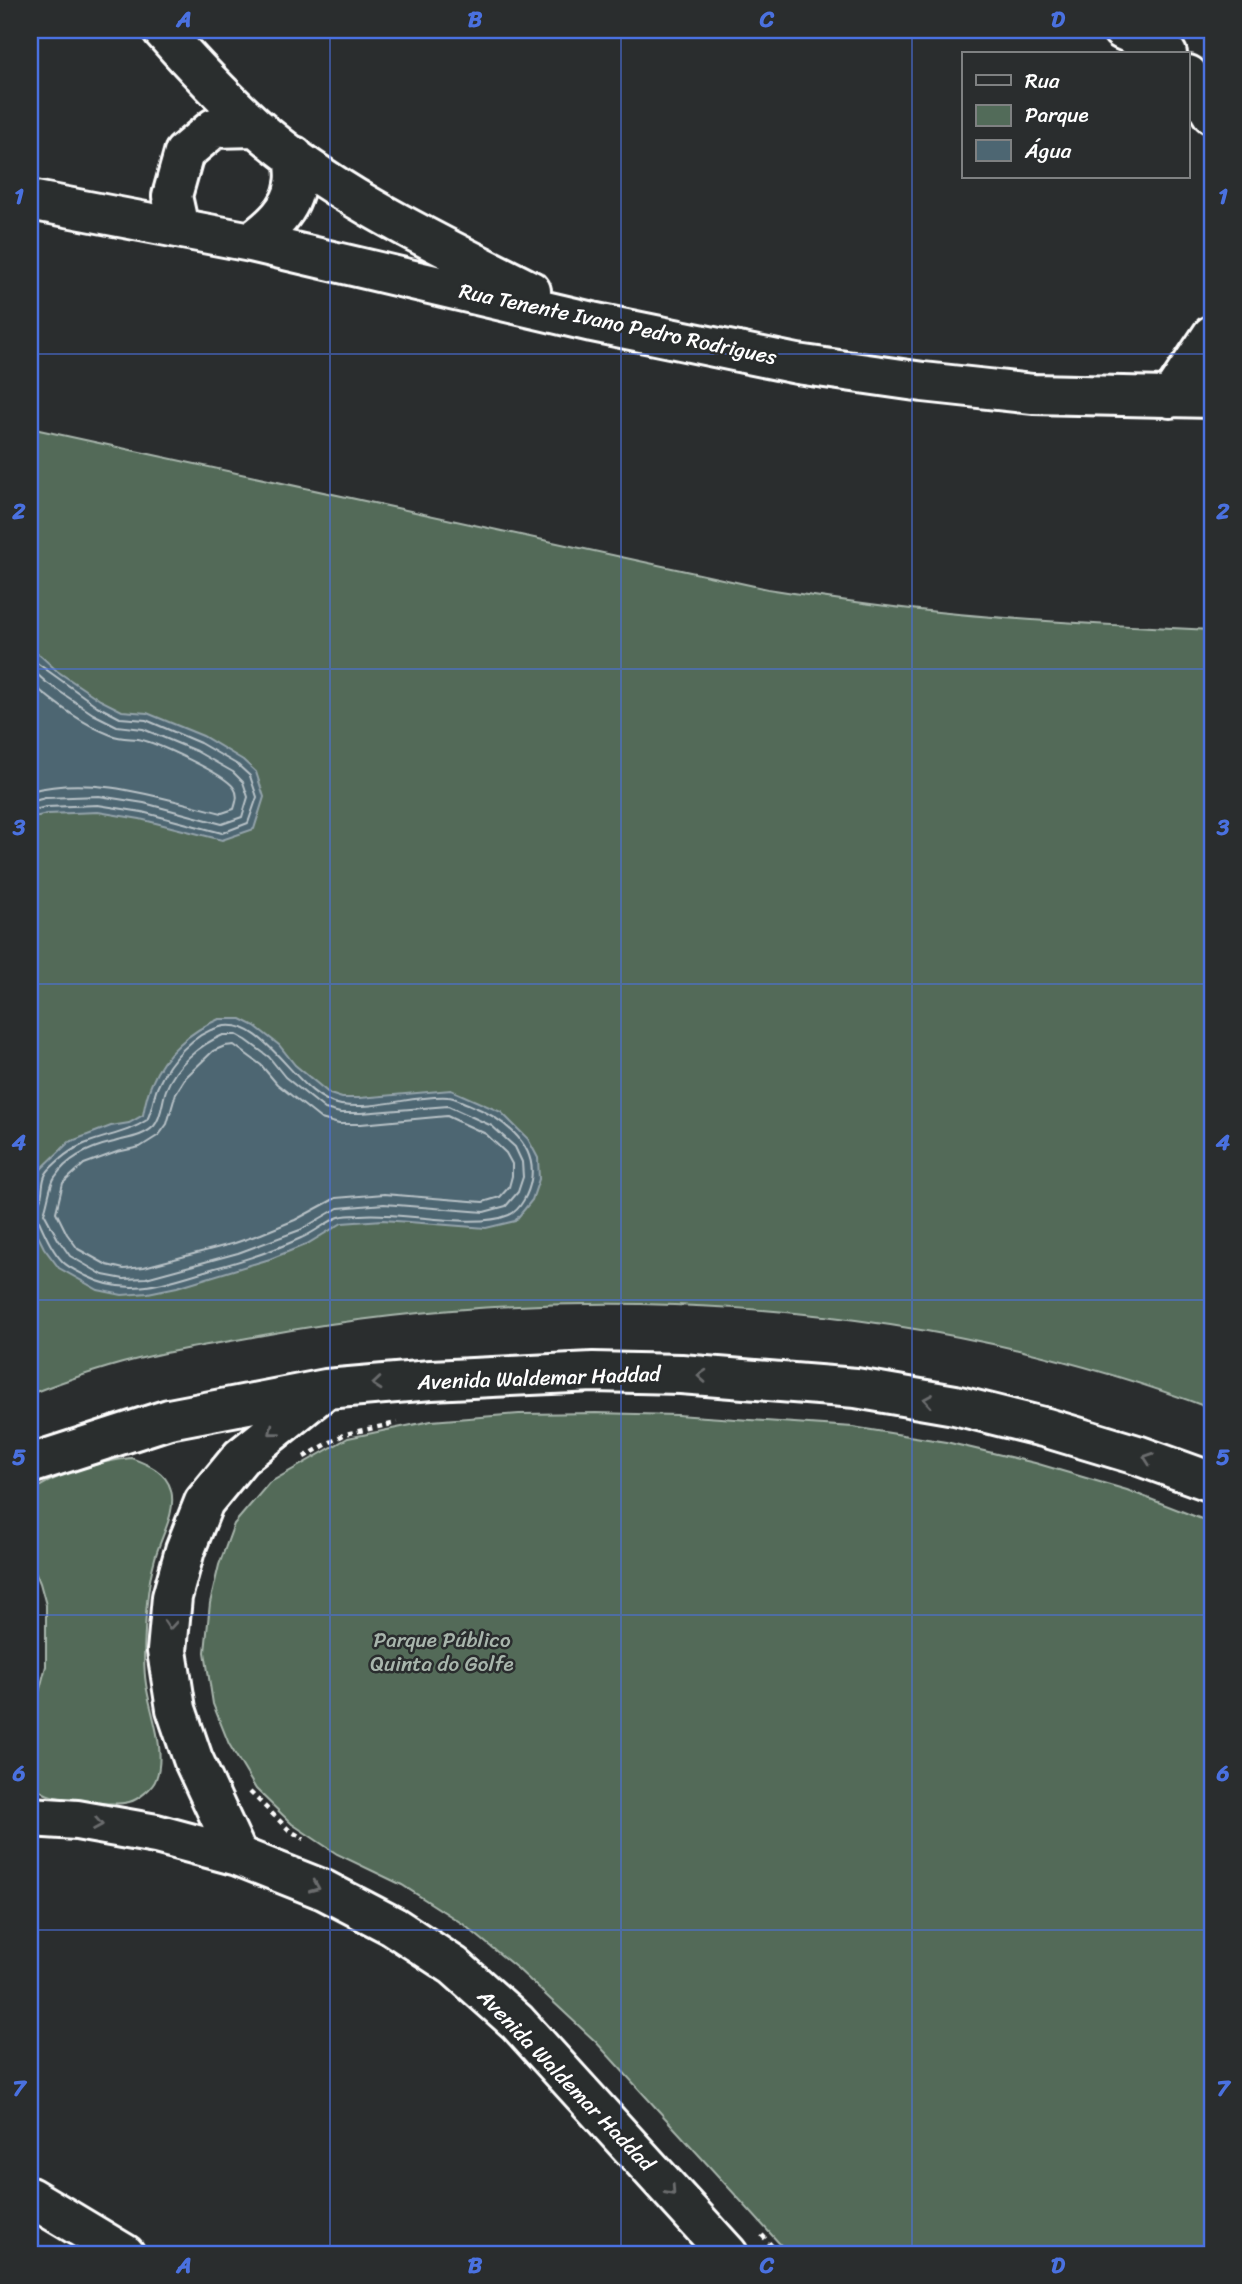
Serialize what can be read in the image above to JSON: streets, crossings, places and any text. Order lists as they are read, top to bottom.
{
  "streets": {
    "main road": ["Rua Tenente Ivano Pedro Rodrigues", "Avenida Waldemar Haddad"]
  },
  "parks": ["Parque Público Quinta do Golfe"],
  "legend": ["Rua", "Parque", "Água"],
  "grid": {
    "columns": [
      "A",
      "B",
      "C",
      "D"
    ],
    "rows": [
      "1",
      "2",
      "3",
      "4",
      "5",
      "6",
      "7"
    ]
  }
}
